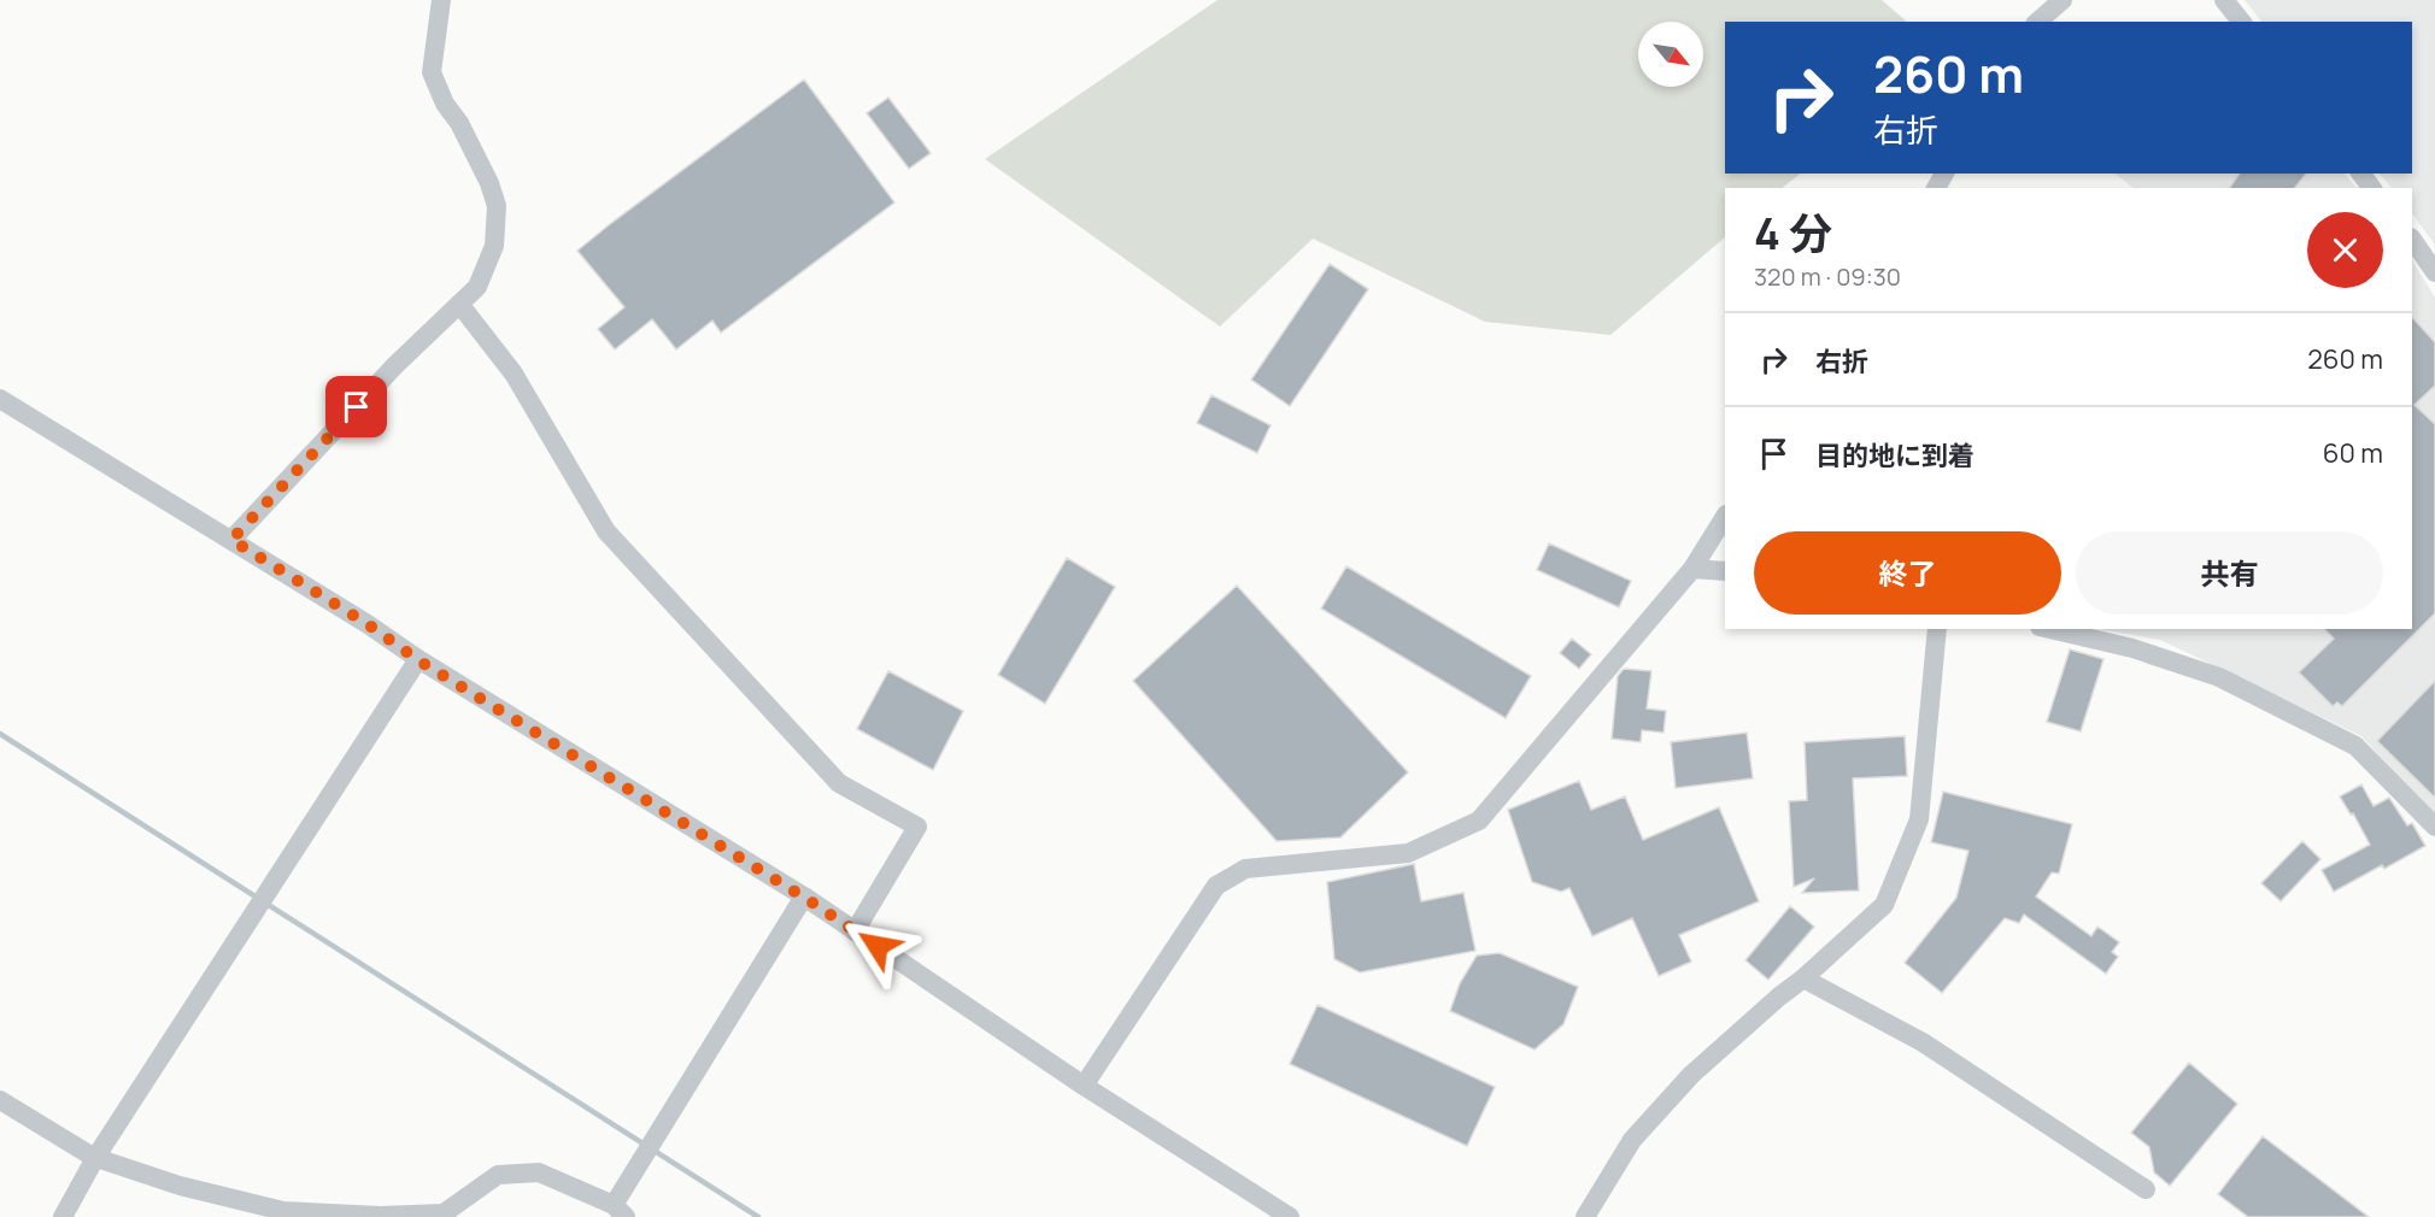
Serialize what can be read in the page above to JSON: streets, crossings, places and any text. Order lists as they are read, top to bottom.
{
  "north": "bottom right",
  "page": {
    "turn": ["260 m", "右折"],
    "heading": ["4 分", "320 m · 09:30"],
    "list": [
      {
        "name": "右折",
        "value": "260 m"
      },
      {
        "name": "目的地に到着",
        "value": "60 m"
      }
    ],
    "buttons": ["終了", "共有"]
  }
}
